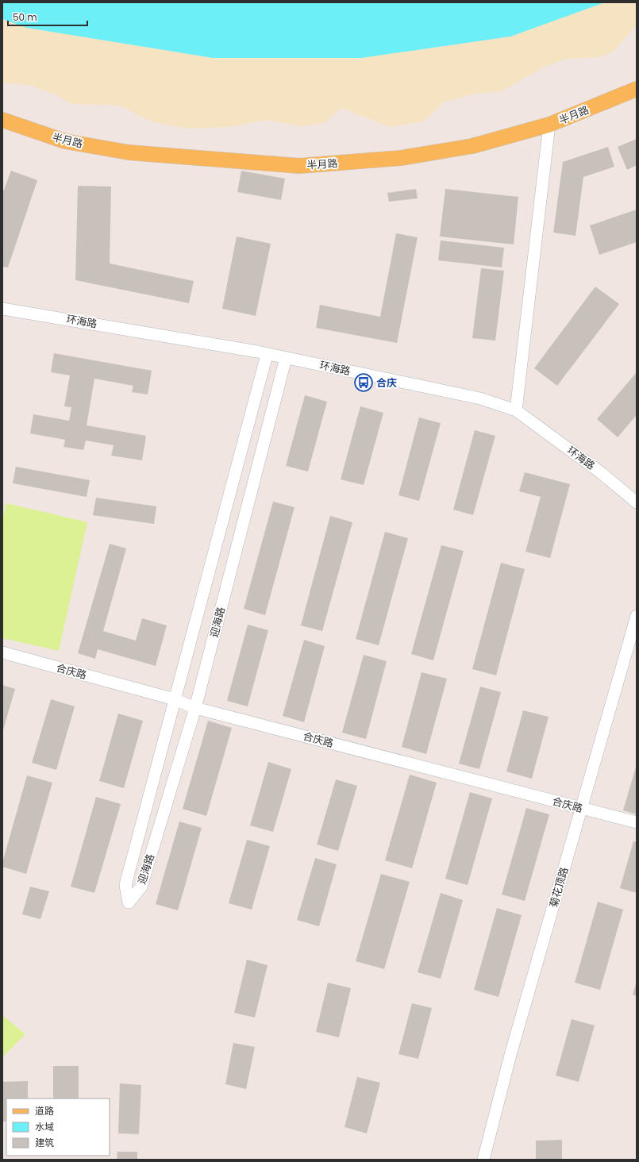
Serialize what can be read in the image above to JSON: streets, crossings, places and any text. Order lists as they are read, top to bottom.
{
  "streets": {
    "main road": ["半月路"],
    "street": [
      "环海路",
      "迎海路",
      "合庆路",
      "菊花顶路"
    ]
  },
  "crossings": [
    ["环海路", "迎海路"],
    ["迎海路", "合庆路"],
    ["合庆路", "菊花顶路"]
  ],
  "places": {
    "bus stop": ["合庆"]
  },
  "legend": ["道路", "水域", "建筑"],
  "scale_bar": "50 m"
}
